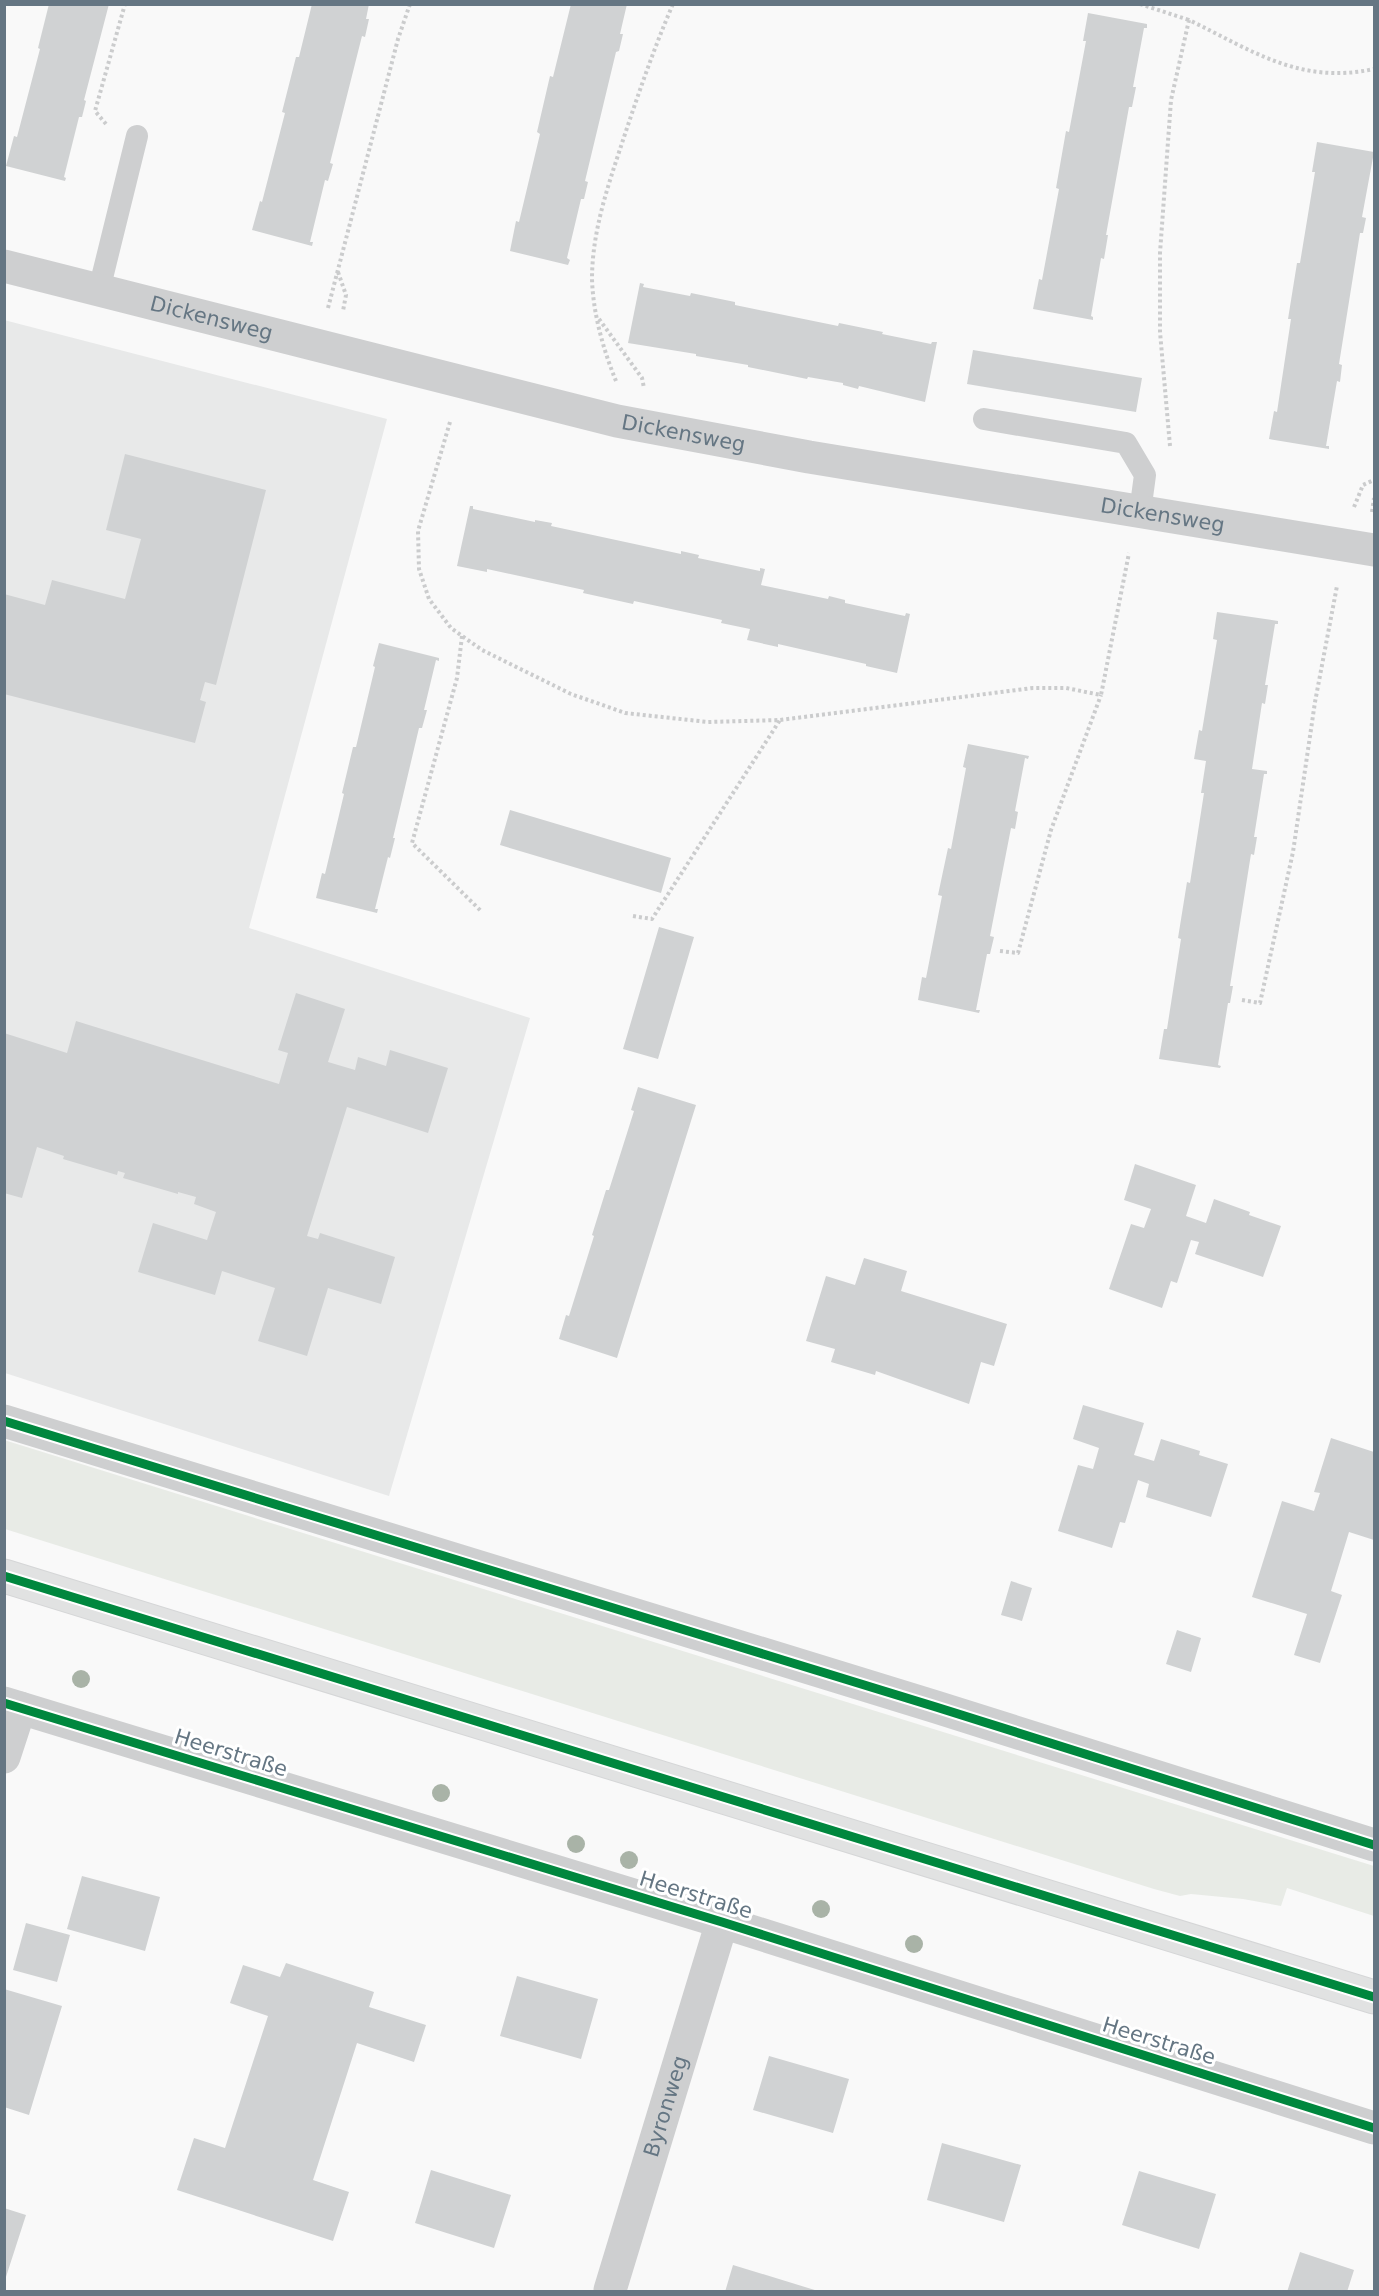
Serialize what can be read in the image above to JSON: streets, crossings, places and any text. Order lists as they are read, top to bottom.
{
  "streets": {
    "street": ["Dickensweg", "Heerstraße", "Byronweg"]
  },
  "crossings": [
    ["Heerstraße", "Byronweg"]
  ]
}
